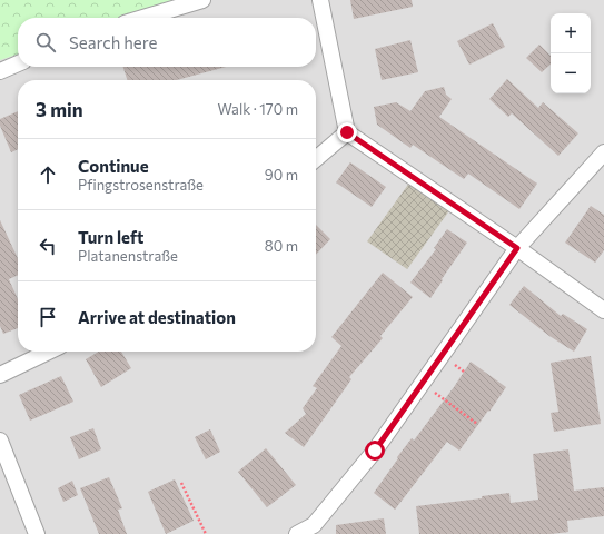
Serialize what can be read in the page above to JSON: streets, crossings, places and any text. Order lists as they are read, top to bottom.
{
  "page": {
    "map_buttons": ["+", "−"],
    "search": "Search here",
    "heading": ["3 min", "Walk · 170 m"],
    "list": [
      ["Continue", "Pfingstrosenstraße", "90 m"],
      ["Turn left", "Platanenstraße", "80 m"],
      "Arrive at destination"
    ]
  }
}
